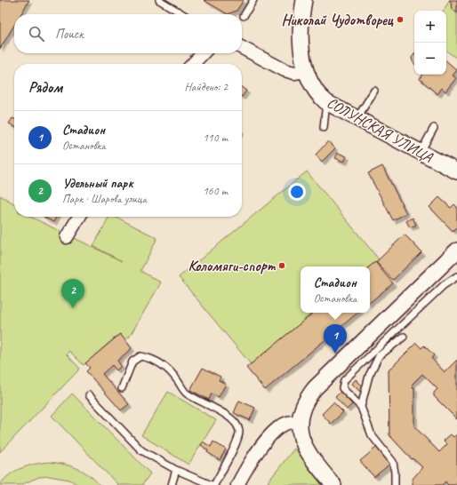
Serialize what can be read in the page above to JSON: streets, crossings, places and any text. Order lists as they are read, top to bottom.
{
  "streets": {
    "street": ["СОЛУНСКАЯ УЛИЦА"]
  },
  "places": ["Николай Чудотворец", "Коломяги-спорт"],
  "page": {
    "map_buttons": ["+", "−"],
    "search": "Поиск",
    "heading": ["Рядом", "Найдено: 2"],
    "list": [
      {
        "mark": "1",
        "name": "Стадион",
        "note": "Остановка",
        "value": "110 m"
      },
      {
        "mark": "2",
        "name": "Удельный парк",
        "note": "Парк · Шарова улица",
        "value": "160 m"
      }
    ],
    "popup": ["Стадион", "Остановка"],
    "pins": ["2", "1"]
  }
}
